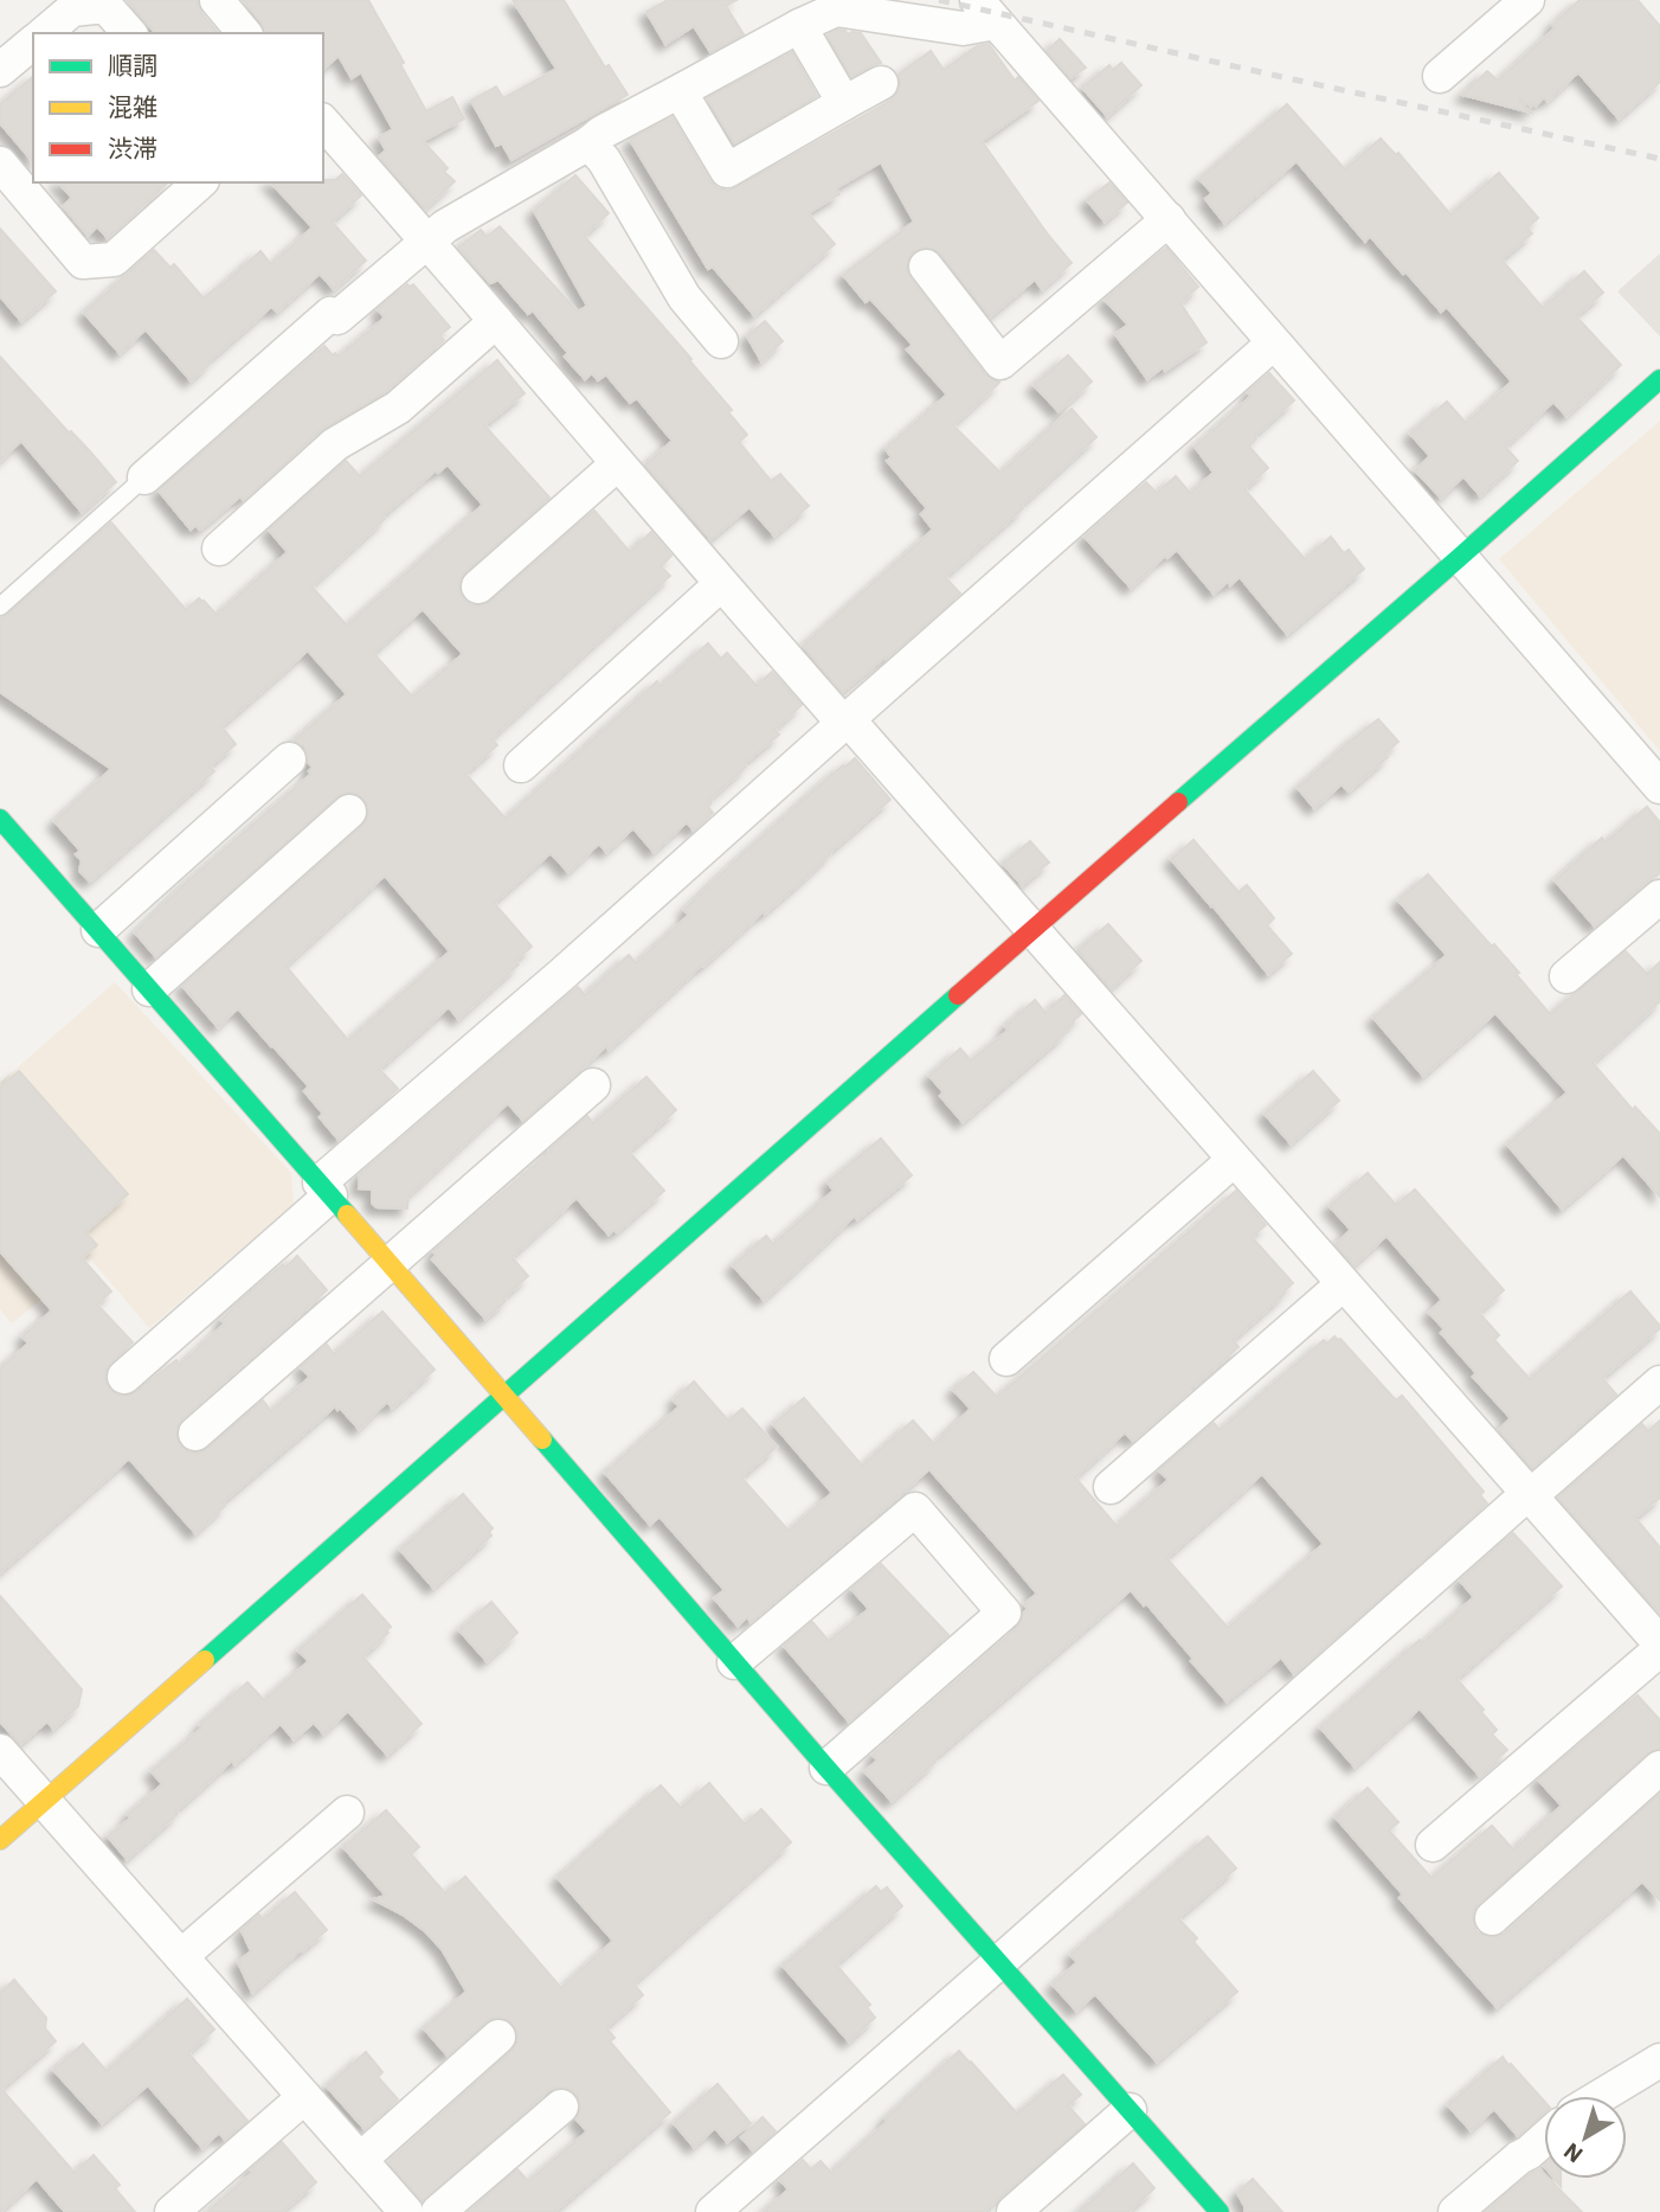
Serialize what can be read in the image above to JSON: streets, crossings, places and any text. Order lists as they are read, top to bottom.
{
  "legend": ["順調", "混雑", "渋滞"],
  "north": "bottom left"
}
